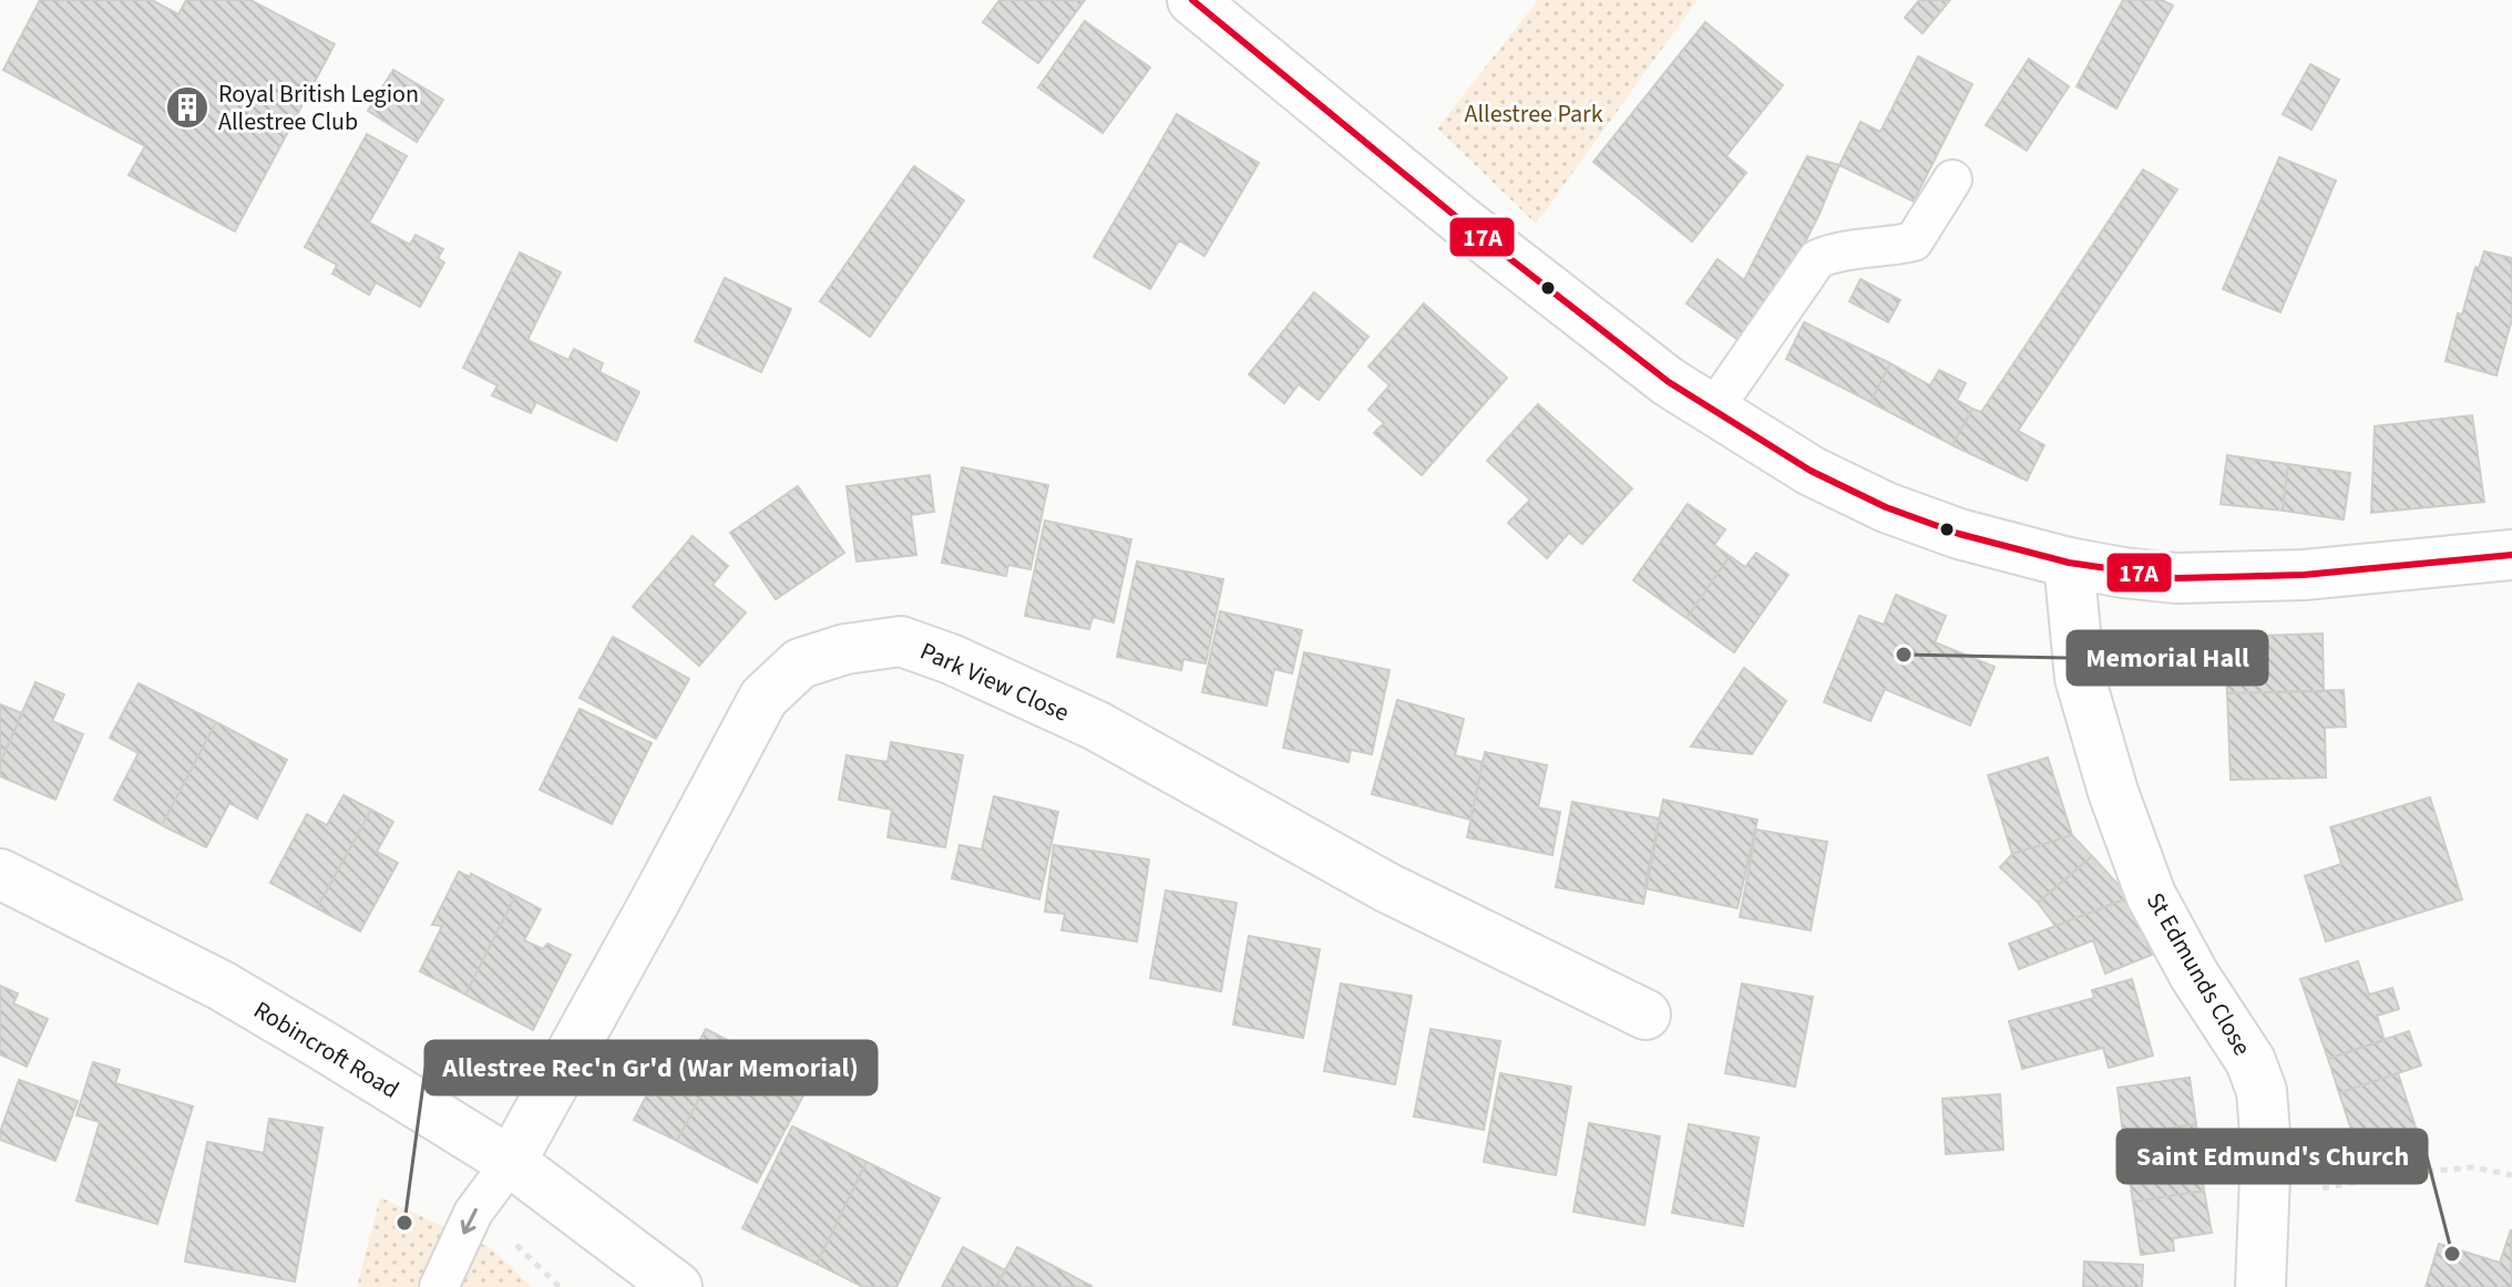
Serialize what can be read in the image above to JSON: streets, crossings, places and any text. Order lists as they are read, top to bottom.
{
  "streets": {
    "street": ["Park View Close", "St Edmunds Close", "Robincroft Road"]
  },
  "crossings": [
    ["Park View Close", "Robincroft Road"]
  ],
  "parks": ["Allestree Park"],
  "places": {
    "building": ["Royal British Legion Allestree Club"],
    "other": ["Memorial Hall", "Allestree Rec'n Gr'd (War Memorial)", "Saint Edmund's Church"]
  },
  "lines": ["transit line 17A"]
}
